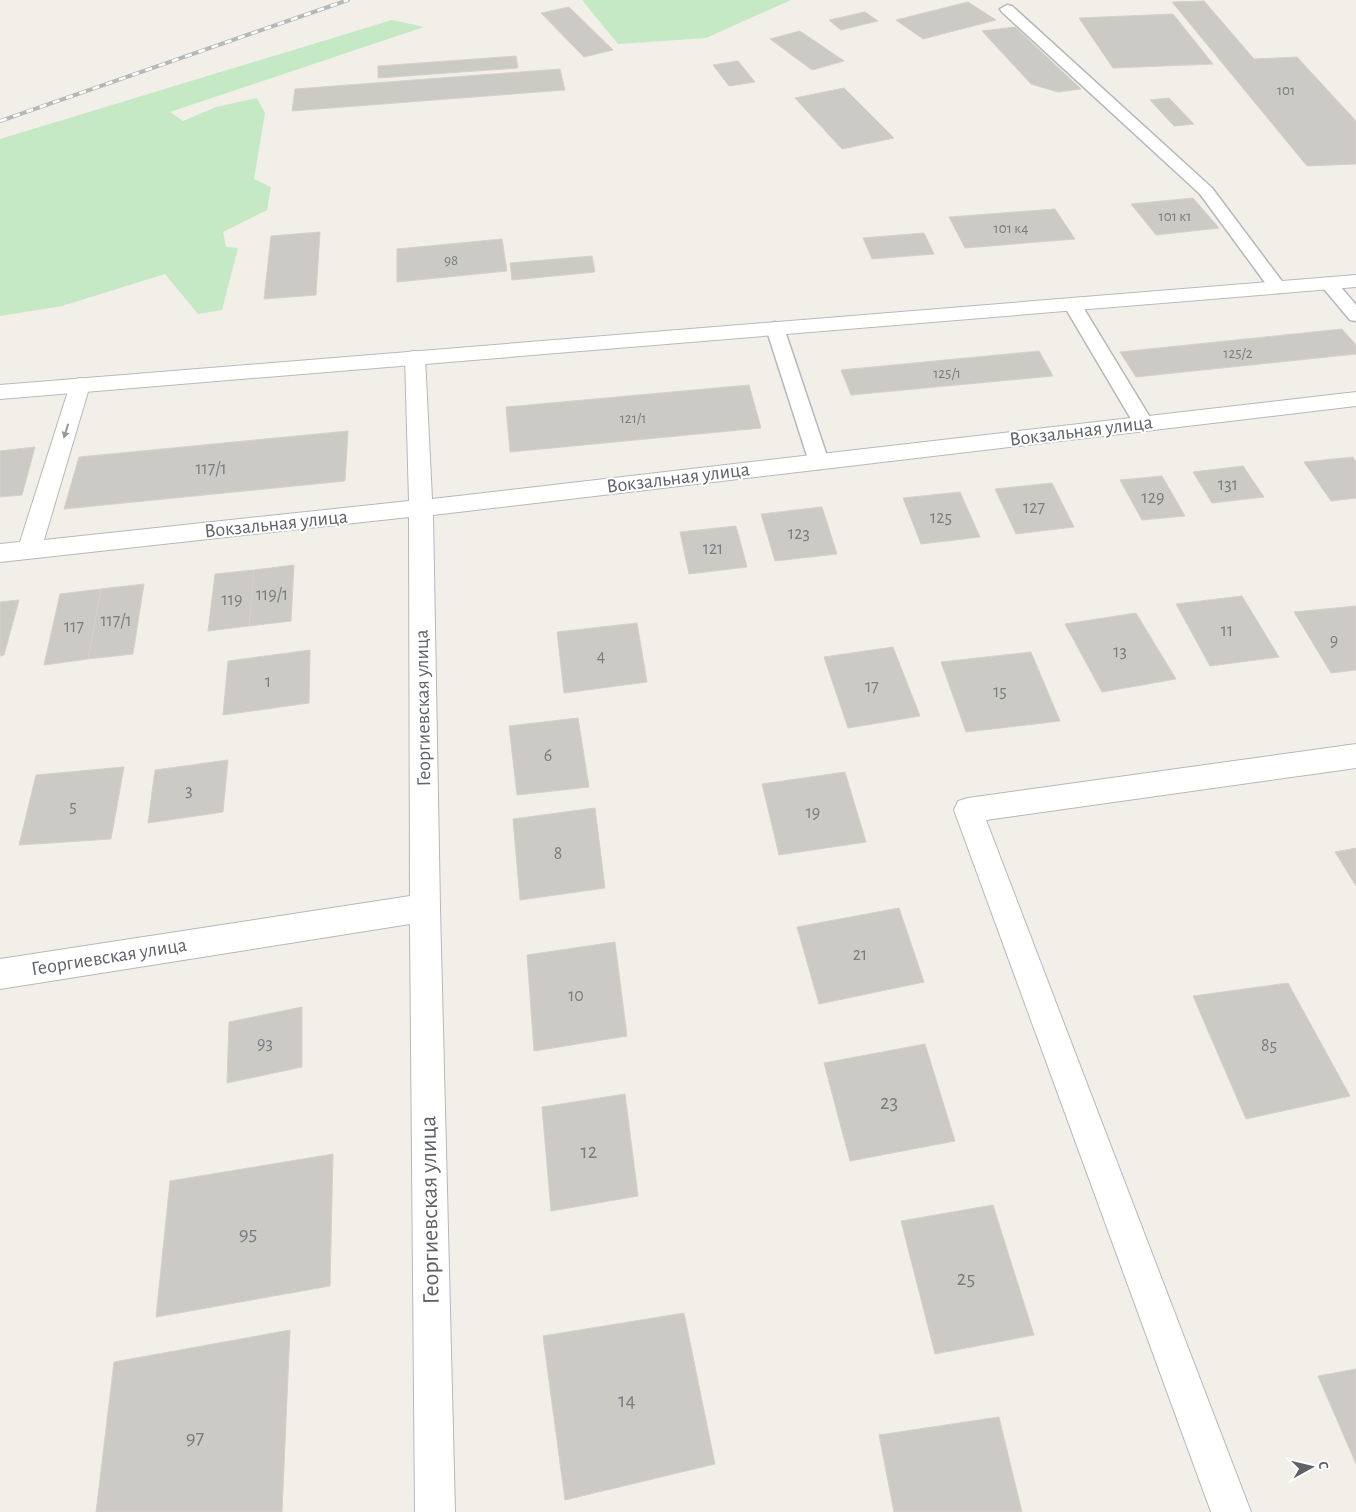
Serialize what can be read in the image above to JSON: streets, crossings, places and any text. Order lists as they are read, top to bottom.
{
  "streets": {
    "street": ["Вокзальная улица", "Георгиевская улица"]
  },
  "crossings": [
    ["Вокзальная улица", "Георгиевская улица"]
  ],
  "house_numbers": [
    "101",
    "101 к1",
    "101 к4",
    "98",
    "125/2",
    "125/1",
    "121/1",
    "117/1",
    "131",
    "129",
    "127",
    "125",
    "123",
    "121",
    "119/1",
    "119",
    "117/1",
    "117",
    "11",
    "9",
    "13",
    "4",
    "1",
    "17",
    "15",
    "6",
    "3",
    "5",
    "19",
    "8",
    "21",
    "10",
    "93",
    "85",
    "23",
    "12",
    "95",
    "25",
    "14",
    "97"
  ],
  "north": "right"
}
